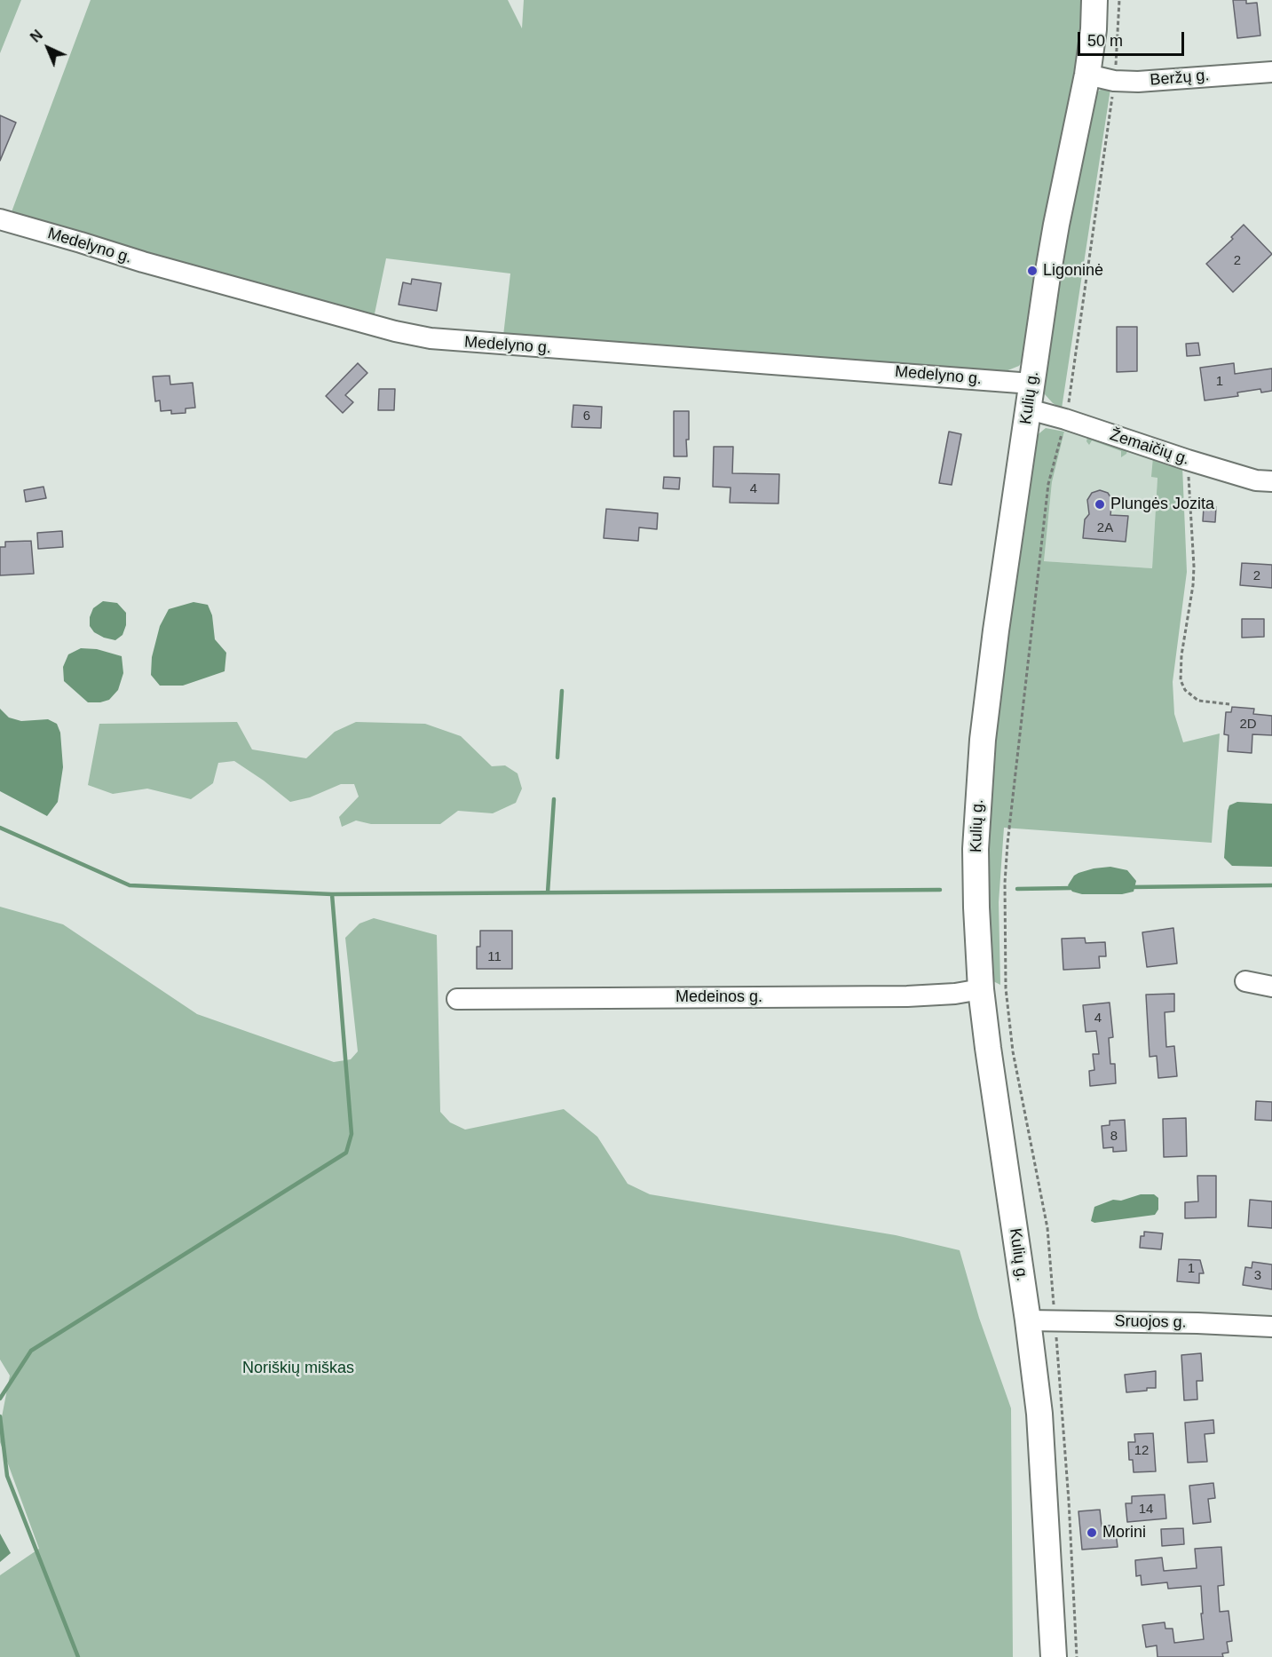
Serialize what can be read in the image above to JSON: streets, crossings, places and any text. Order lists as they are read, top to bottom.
{
  "streets": {
    "main road": ["Kulių g."],
    "street": [
      "Beržų g.",
      "Medelyno g.",
      "Žemaičių g.",
      "Medeinos g.",
      "Sruojos g."
    ]
  },
  "crossings": [
    ["Beržų g.", "Kulių g."],
    ["Medelyno g.", "Kulių g."],
    ["Kulių g.", "Žemaičių g."],
    ["Kulių g.", "Medeinos g."],
    ["Kulių g.", "Sruojos g."]
  ],
  "parks": ["Noriškių miškas"],
  "places": ["Ligoninė", "Plungės Jozita", "Morini"],
  "house_numbers": [
    "2",
    "1",
    "6",
    "4",
    "2A",
    "2",
    "2D",
    "11",
    "4",
    "8",
    "1",
    "3",
    "12",
    "14"
  ],
  "scale_bar": "50 m",
  "north": "top left"
}
